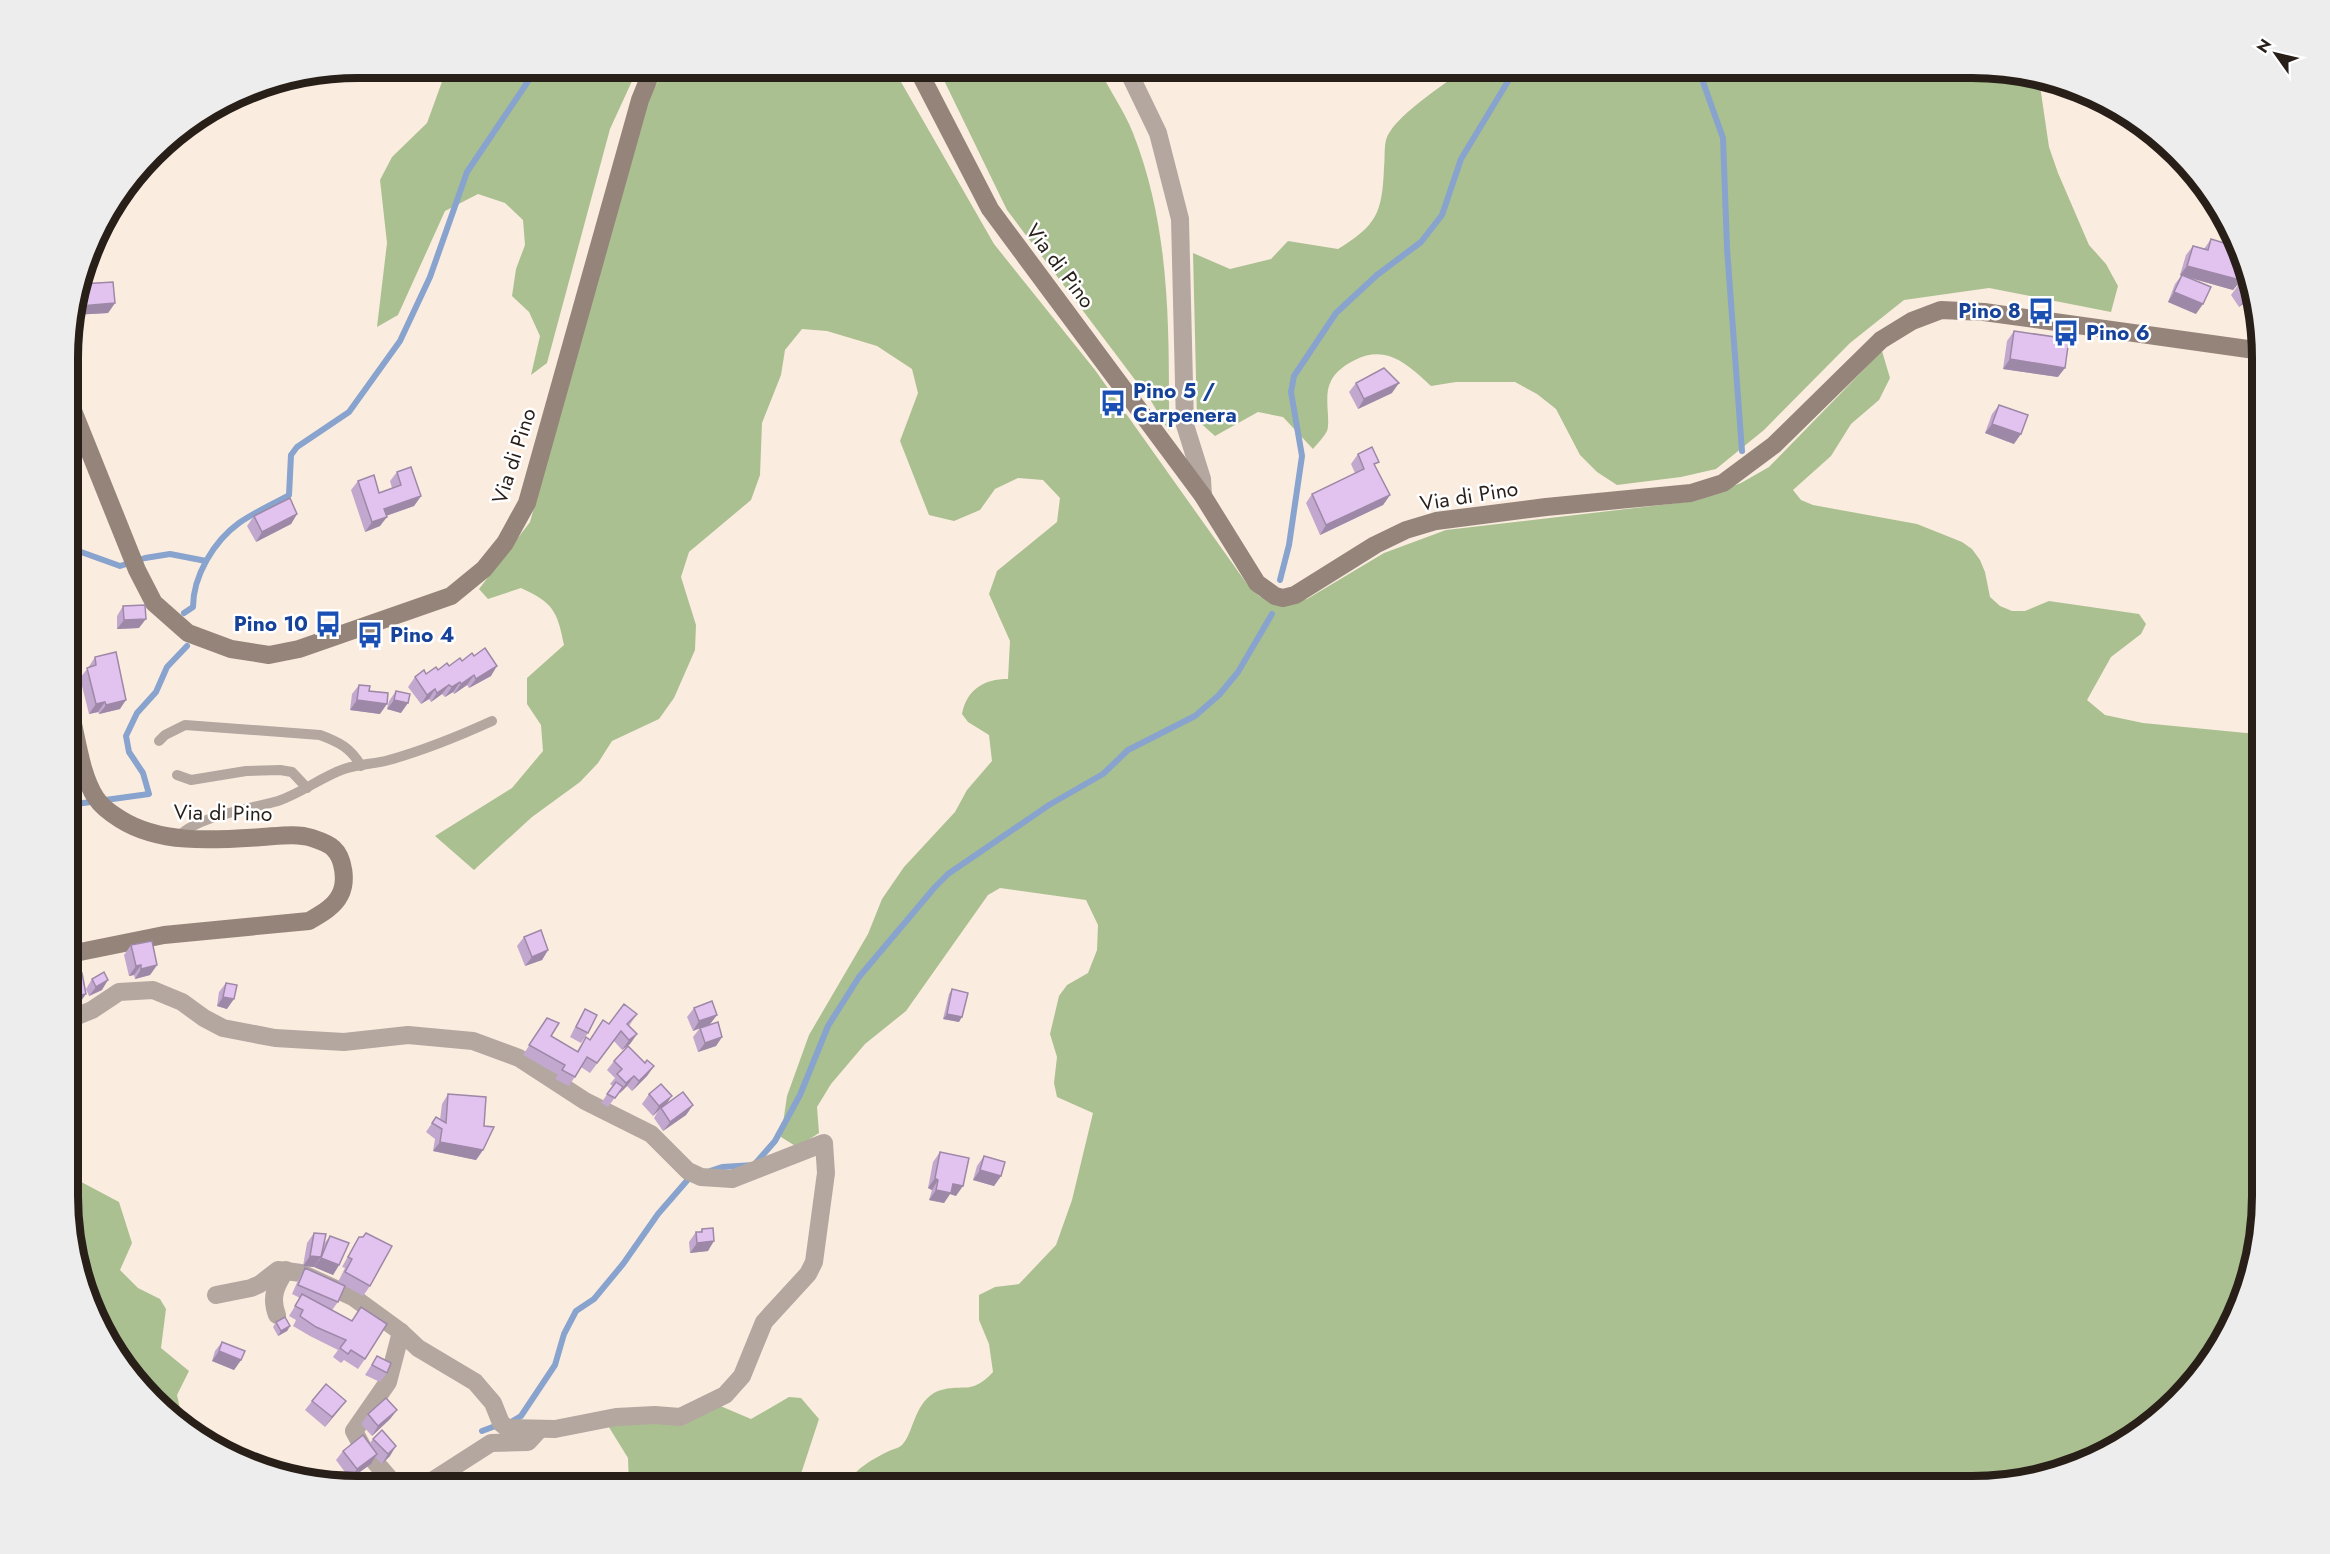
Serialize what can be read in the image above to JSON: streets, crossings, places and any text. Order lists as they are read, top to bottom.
{
  "streets": {
    "street": ["Via di Pino"]
  },
  "places": {
    "bus stop": [
      "Pino 8",
      "Pino 6",
      "Pino 5 / Carpenera",
      "Pino 10",
      "Pino 4"
    ]
  },
  "north": "top left"
}
